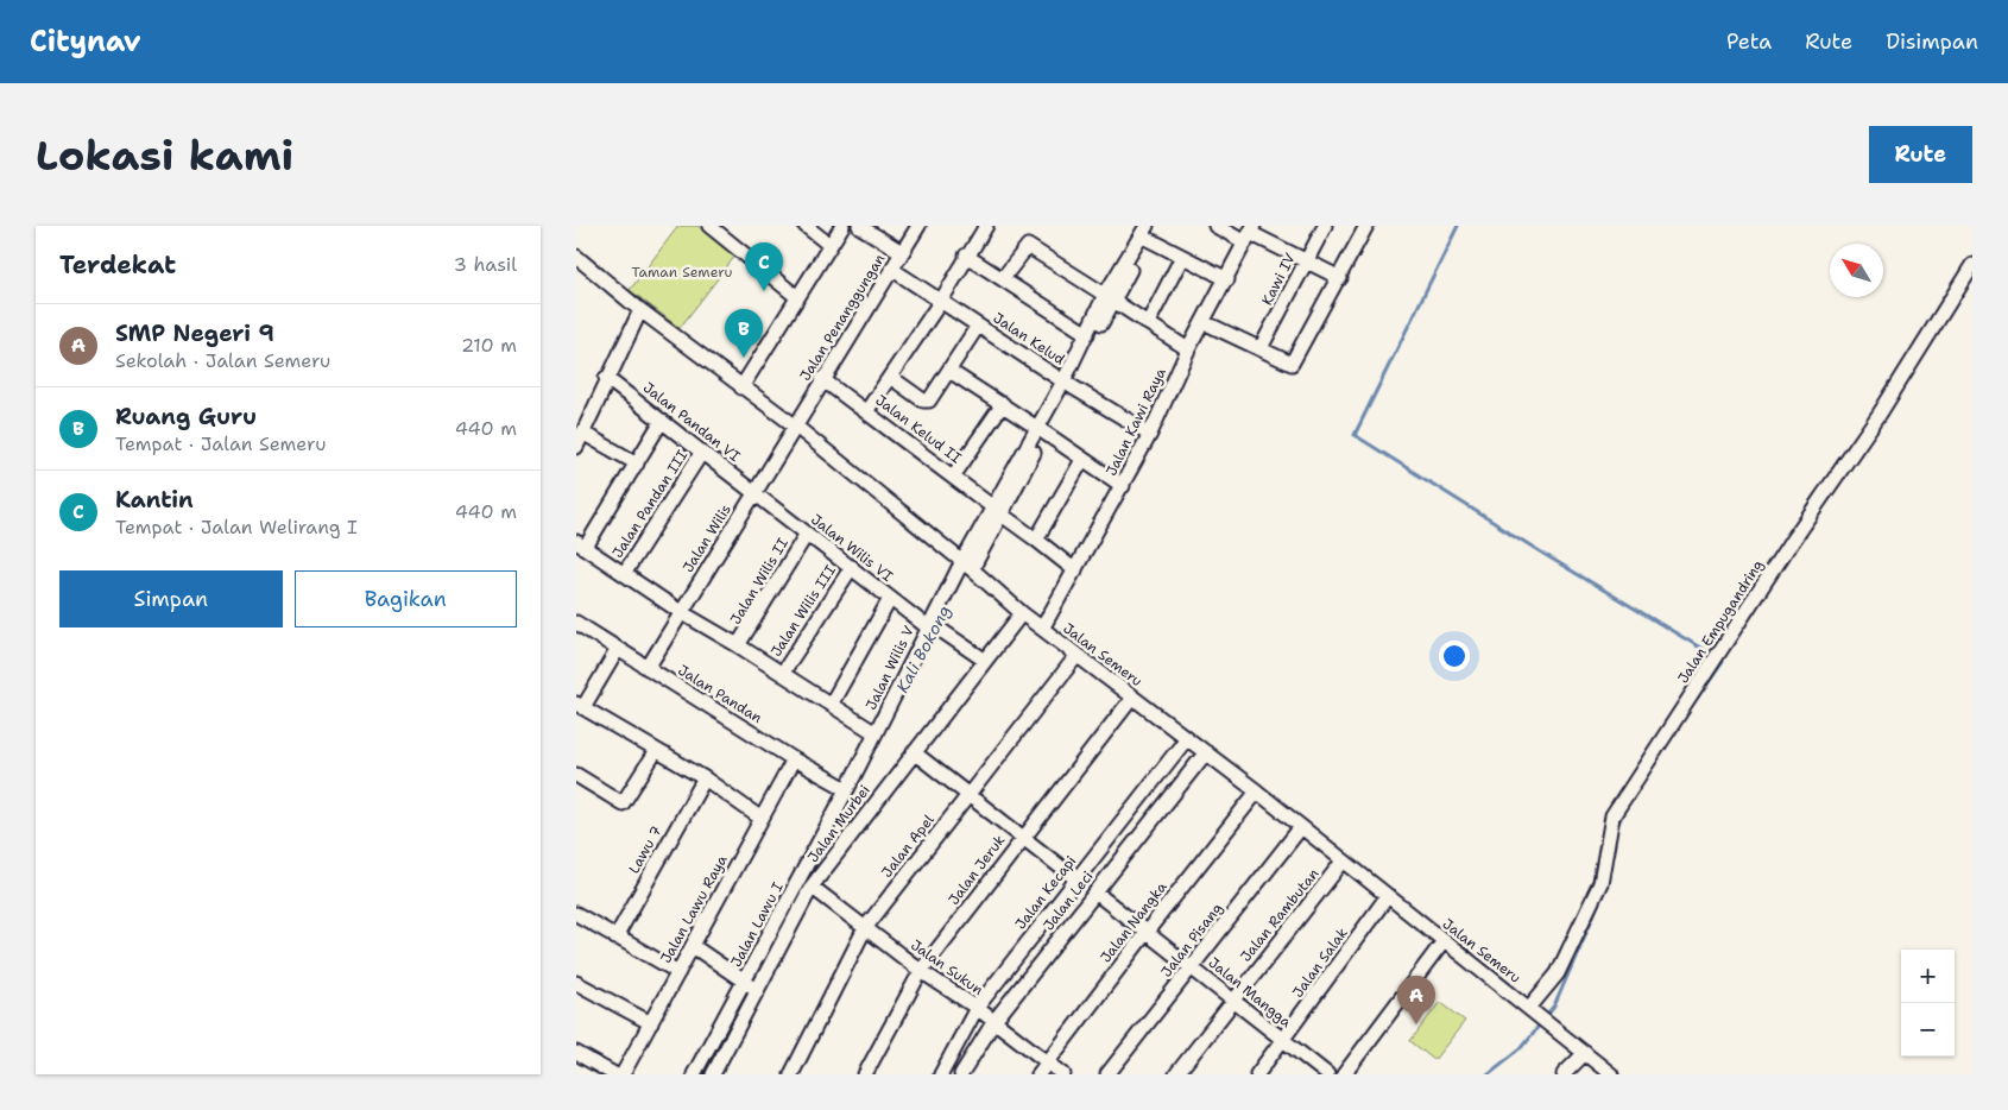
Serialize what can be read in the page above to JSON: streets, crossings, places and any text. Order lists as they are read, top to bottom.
{
  "streets": {
    "street": [
      "Kawi IV",
      "Jalan Penanggungan",
      "Jalan Kelud",
      "Jalan Pandan VI",
      "Jalan Kawi Raya",
      "Jalan Kelud II",
      "Jalan Pandan III",
      "Jalan Wilis",
      "Jalan Wilis VI",
      "Jalan Wilis II",
      "Jalan Wilis III",
      "Jalan Empugandring",
      "Jalan Semeru",
      "Jalan Wilis V",
      "Jalan Pandan",
      "Jalan Murbei",
      "Jalan Apel",
      "Lawu 7",
      "Jalan Jeruk",
      "Jalan Kecapi",
      "Jalan Leci",
      "Jalan Lawu Raya",
      "Jalan Rambutan",
      "Jalan Nangka",
      "Jalan Lawu I",
      "Jalan Pisang",
      "Jalan Salak",
      "Jalan Sukun",
      "Jalan Mangga"
    ]
  },
  "crossings": [
    ["Jalan Penanggungan", "Jalan Kelud"],
    ["Jalan Penanggungan", "Jalan Kelud II"],
    ["Jalan Penanggungan", "Jalan Wilis"],
    ["Jalan Penanggungan", "Jalan Semeru"],
    ["Jalan Kelud", "Jalan Kawi Raya"],
    ["Jalan Kelud", "Jalan Wilis V"],
    ["Jalan Pandan VI", "Jalan Pandan III"],
    ["Jalan Pandan VI", "Jalan Wilis"],
    ["Jalan Pandan VI", "Jalan Wilis VI"],
    ["Jalan Kawi Raya", "Jalan Kelud II"],
    ["Jalan Kawi Raya", "Jalan Semeru"],
    ["Jalan Kelud II", "Jalan Wilis V"],
    ["Jalan Wilis", "Jalan Wilis VI"],
    ["Jalan Wilis", "Jalan Semeru"],
    ["Jalan Wilis", "Jalan Pandan"],
    ["Jalan Wilis VI", "Jalan Wilis II"],
    ["Jalan Wilis VI", "Jalan Wilis III"],
    ["Jalan Wilis VI", "Jalan Wilis V"],
    ["Jalan Empugandring", "Jalan Semeru"],
    ["Jalan Semeru", "Jalan Wilis V"],
    ["Jalan Semeru", "Jalan Murbei"],
    ["Jalan Semeru", "Jalan Apel"],
    ["Jalan Semeru", "Jalan Jeruk"],
    ["Jalan Semeru", "Jalan Kecapi"],
    ["Jalan Semeru", "Jalan Leci"],
    ["Jalan Semeru", "Jalan Rambutan"],
    ["Jalan Semeru", "Jalan Nangka"],
    ["Jalan Semeru", "Jalan Pisang"],
    ["Jalan Semeru", "Jalan Salak"],
    ["Jalan Wilis V", "Jalan Pandan"],
    ["Jalan Wilis V", "Jalan Lawu I"],
    ["Jalan Pandan", "Jalan Lawu Raya"],
    ["Jalan Pandan", "Jalan Lawu I"],
    ["Jalan Murbei", "Jalan Sukun"],
    ["Jalan Apel", "Jalan Sukun"],
    ["Jalan Jeruk", "Jalan Sukun"],
    ["Jalan Kecapi", "Jalan Sukun"],
    ["Jalan Leci", "Jalan Sukun"],
    ["Jalan Leci", "Jalan Mangga"],
    ["Jalan Rambutan", "Jalan Mangga"],
    ["Jalan Nangka", "Jalan Sukun"],
    ["Jalan Nangka", "Jalan Mangga"],
    ["Jalan Pisang", "Jalan Mangga"],
    ["Jalan Salak", "Jalan Mangga"]
  ],
  "water": ["Kali Bokong"],
  "parks": ["Taman Semeru"],
  "north": "top left",
  "page": {
    "header": "Citynav",
    "nav": ["Peta", "Rute", "Disimpan"],
    "buttons": [
      "Rute",
      ["Simpan", "Bagikan"]
    ],
    "title": "Lokasi kami",
    "heading": ["Terdekat", "3 hasil"],
    "pins": ["C", "B", "A"],
    "list": [
      {
        "mark": "A",
        "name": "SMP Negeri 9",
        "note": "Sekolah · Jalan Semeru",
        "value": "210 m"
      },
      {
        "mark": "B",
        "name": "Ruang Guru",
        "note": "Tempat · Jalan Semeru",
        "value": "440 m"
      },
      {
        "mark": "C",
        "name": "Kantin",
        "note": "Tempat · Jalan Welirang I",
        "value": "440 m"
      }
    ],
    "map_buttons": ["+", "−"]
  }
}
